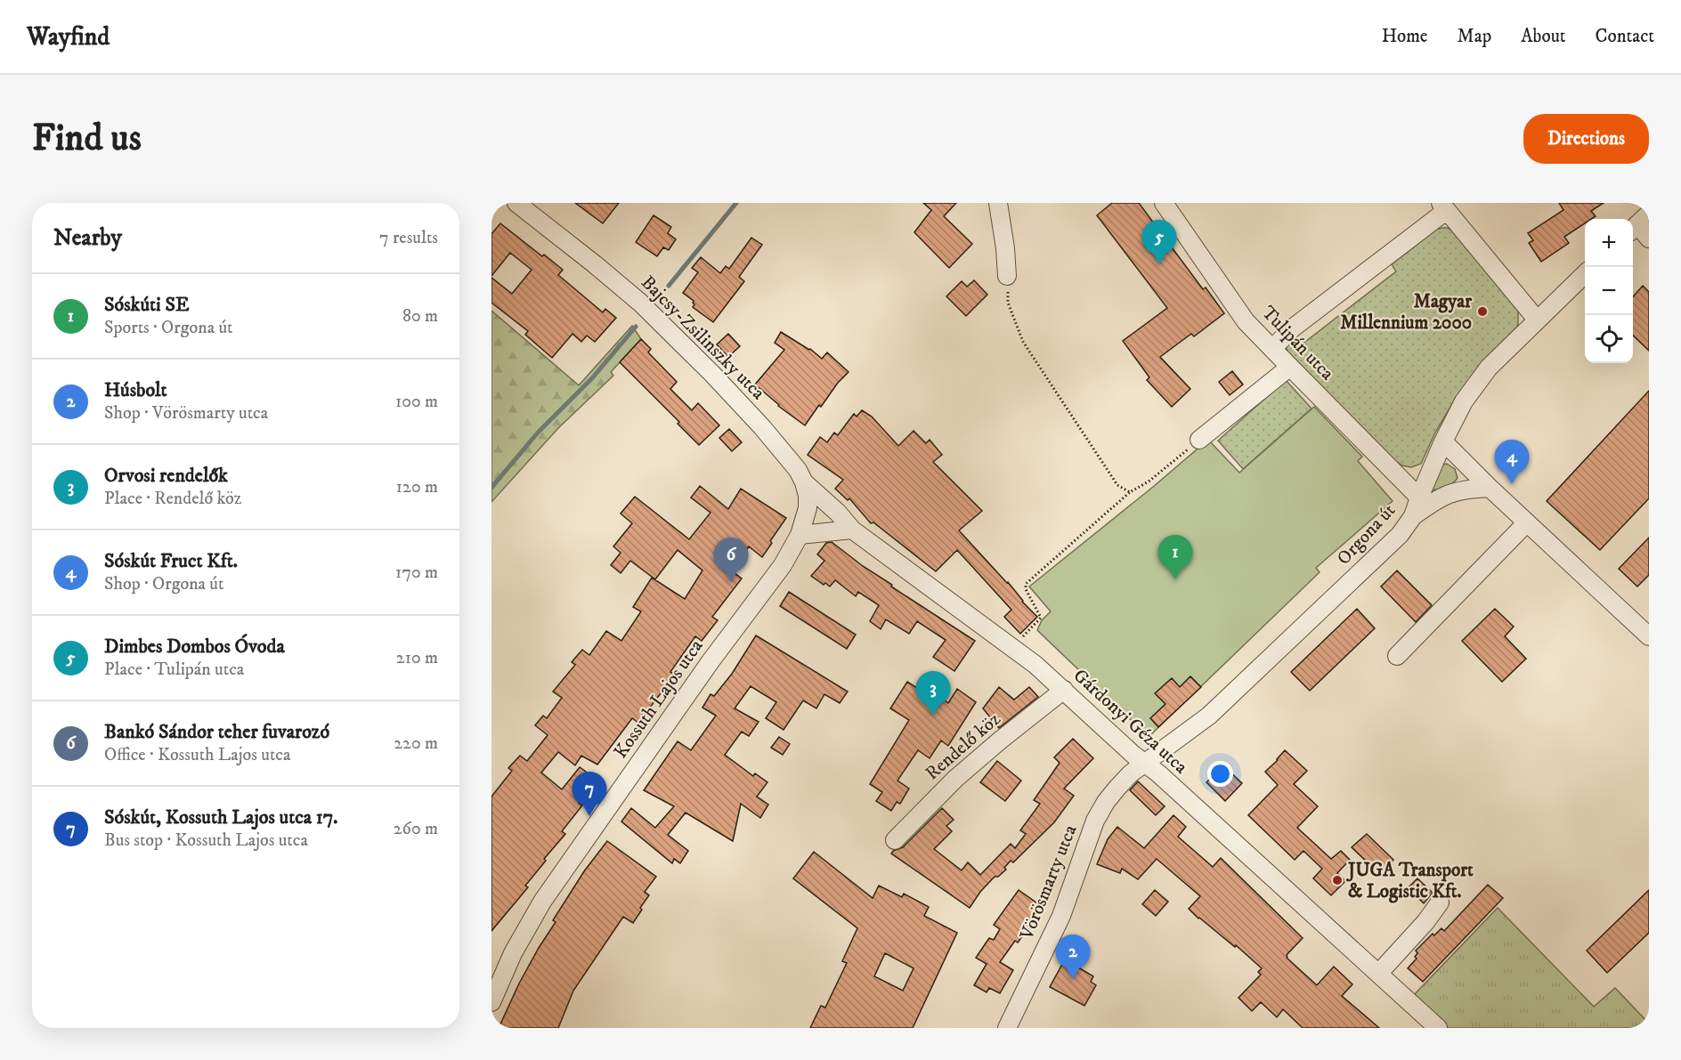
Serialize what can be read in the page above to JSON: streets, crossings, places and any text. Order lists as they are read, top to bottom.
{
  "streets": {
    "street": [
      "Bajcsy-Zsilinszky utca",
      "Tulipán utca",
      "Orgona út",
      "Kossuth Lajos utca",
      "Gárdonyi Géza utca",
      "Rendelő köz",
      "Vörösmarty utca"
    ]
  },
  "crossings": [
    ["Bajcsy-Zsilinszky utca", "Kossuth Lajos utca"],
    ["Bajcsy-Zsilinszky utca", "Gárdonyi Géza utca"],
    ["Tulipán utca", "Orgona út"],
    ["Orgona út", "Gárdonyi Géza utca"],
    ["Orgona út", "Vörösmarty utca"],
    ["Gárdonyi Géza utca", "Rendelő köz"],
    ["Gárdonyi Géza utca", "Vörösmarty utca"]
  ],
  "places": ["Magyar Millennium 2000", "JUGA Transport & Logistic Kft."],
  "page": {
    "header": "Wayfind",
    "nav": [
      "Home",
      "Map",
      "About",
      "Contact"
    ],
    "buttons": "Directions",
    "title": "Find us",
    "heading": ["Nearby", "7 results"],
    "map_buttons": ["+", "−"],
    "pins": [
      "5",
      "4",
      "1",
      "6",
      "3",
      "7",
      "2"
    ],
    "list": [
      {
        "mark": "1",
        "name": "Sóskúti SE",
        "note": "Sports · Orgona út",
        "value": "80 m"
      },
      {
        "mark": "2",
        "name": "Húsbolt",
        "note": "Shop · Vörösmarty utca",
        "value": "100 m"
      },
      {
        "mark": "3",
        "name": "Orvosi rendelők",
        "note": "Place · Rendelő köz",
        "value": "120 m"
      },
      {
        "mark": "4",
        "name": "Sóskút Fruct Kft.",
        "note": "Shop · Orgona út",
        "value": "170 m"
      },
      {
        "mark": "5",
        "name": "Dimbes Dombos Óvoda",
        "note": "Place · Tulipán utca",
        "value": "210 m"
      },
      {
        "mark": "6",
        "name": "Bankó Sándor teher fuvarozó",
        "note": "Office · Kossuth Lajos utca",
        "value": "220 m"
      },
      {
        "mark": "7",
        "name": "Sóskút, Kossuth Lajos utca 17.",
        "note": "Bus stop · Kossuth Lajos utca",
        "value": "260 m"
      }
    ]
  }
}
